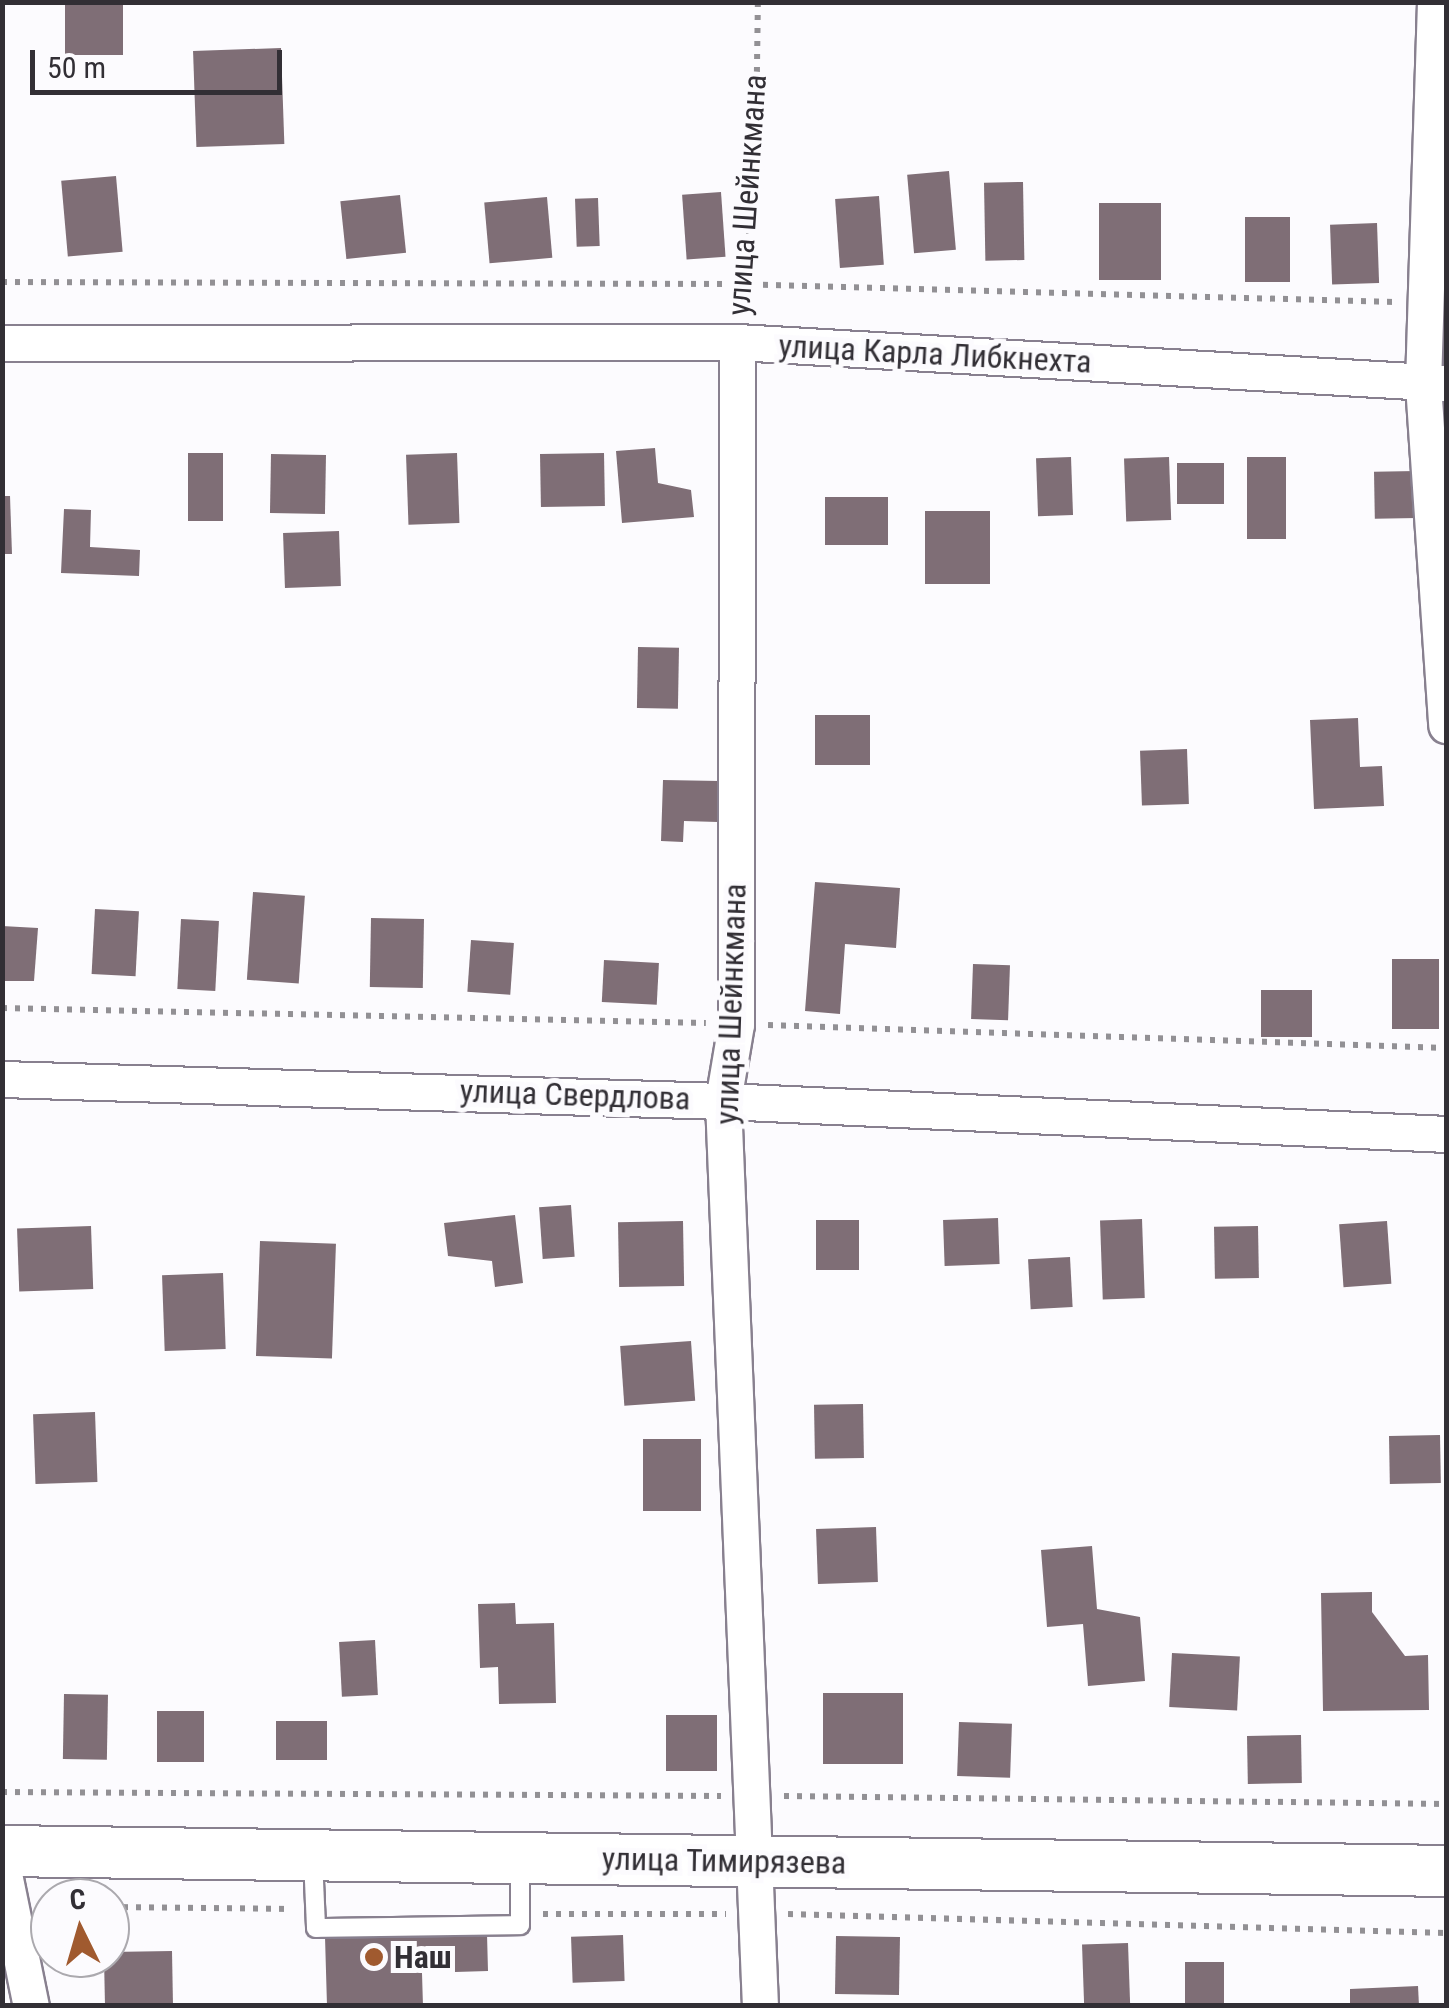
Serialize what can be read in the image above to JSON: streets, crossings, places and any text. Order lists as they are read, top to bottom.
{
  "streets": {
    "main road": ["улица Тимирязева"],
    "street": ["улица Шейнкмана", "улица Карла Либкнехта", "улица Свердлова"]
  },
  "crossings": [
    ["улица Шейнкмана", "улица Карла Либкнехта"],
    ["улица Шейнкмана", "улица Свердлова"],
    ["улица Шейнкмана", "улица Тимирязева"]
  ],
  "places": ["Наш"],
  "scale_bar": "50 m",
  "north": "top"
}
